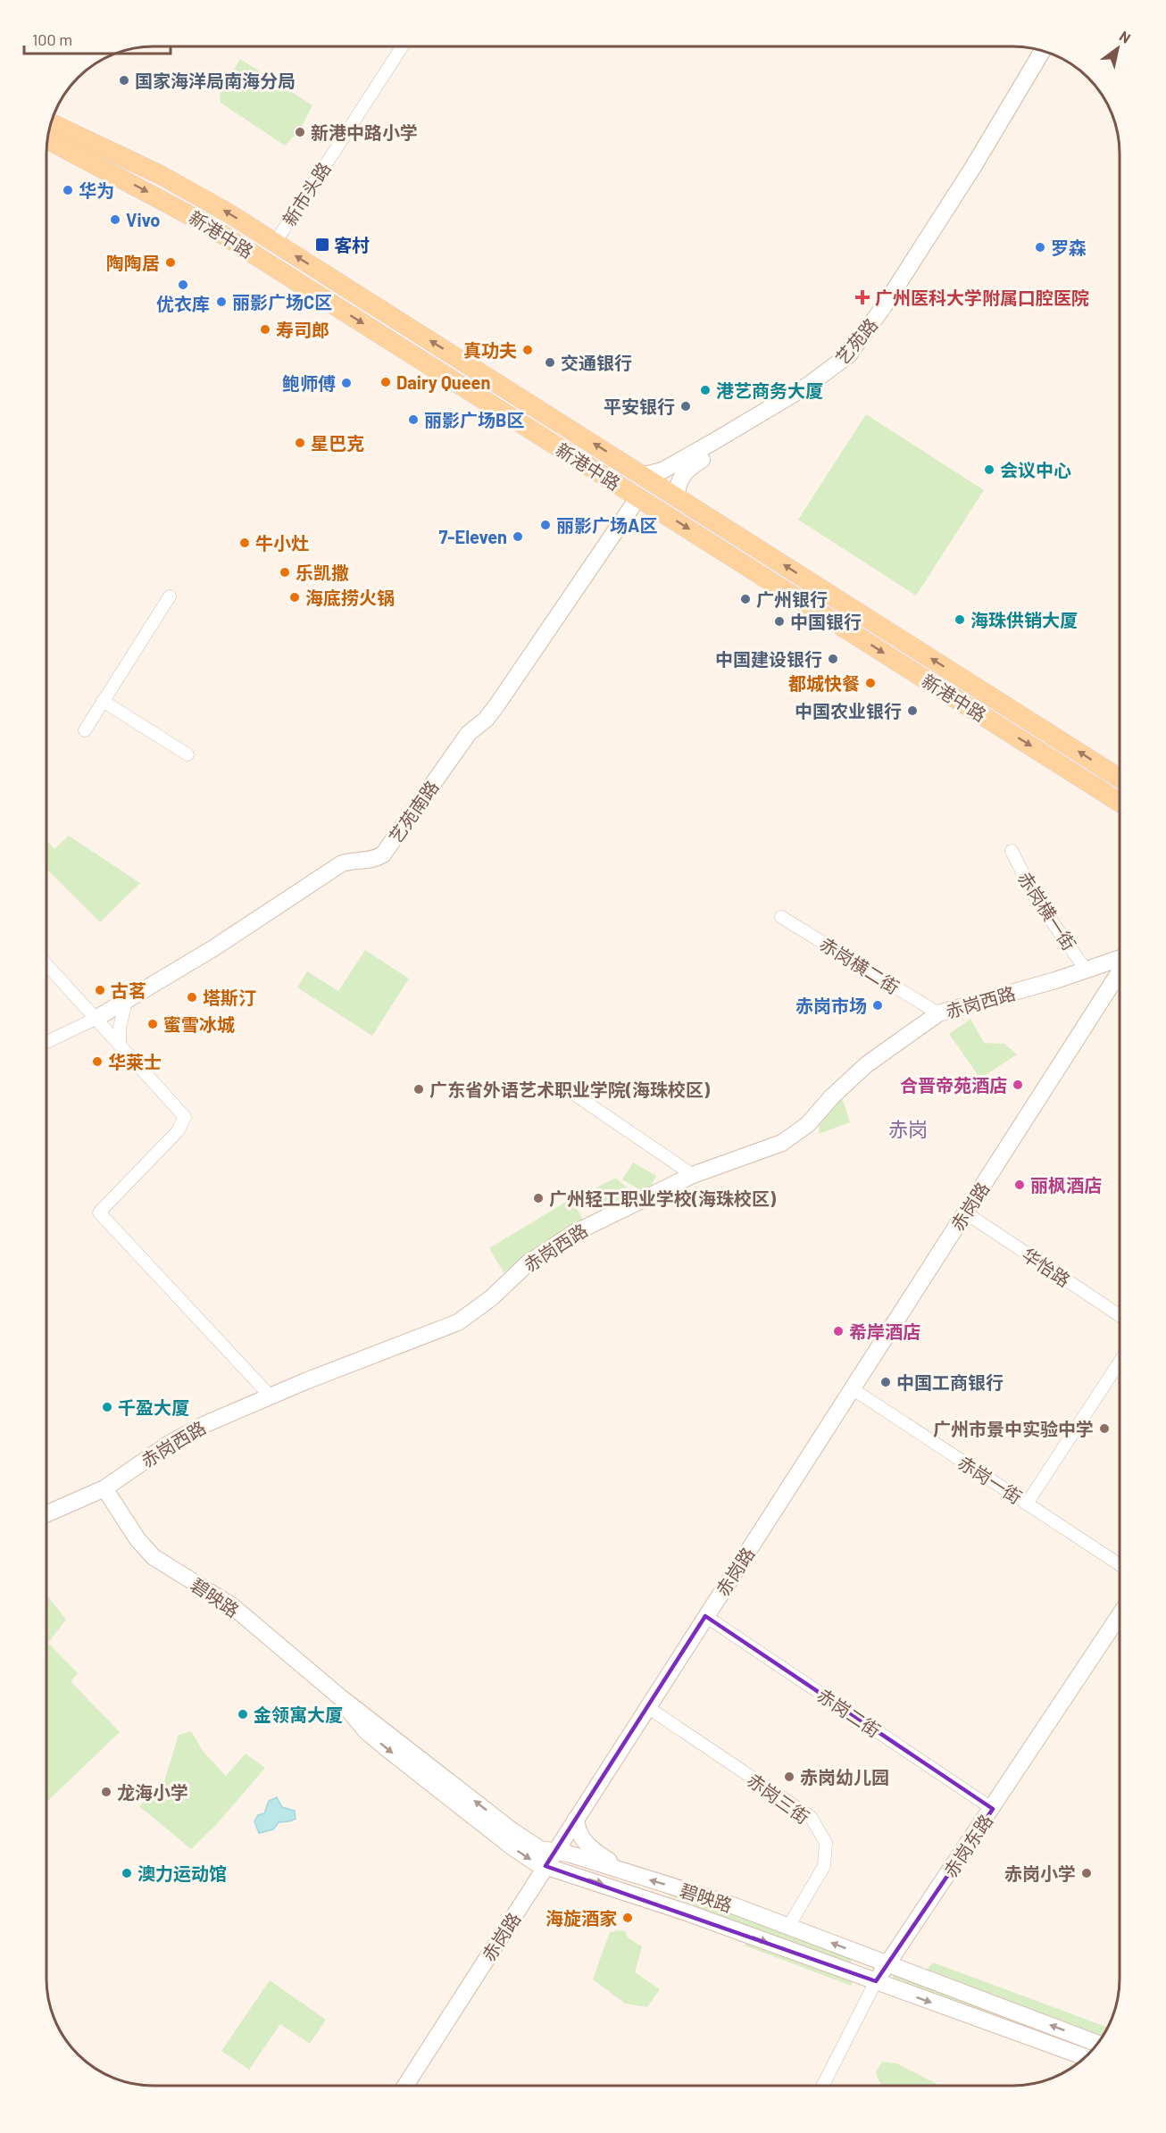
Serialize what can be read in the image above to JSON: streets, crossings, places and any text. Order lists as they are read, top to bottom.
{
  "streets": {
    "main road": ["新港中路"],
    "street": [
      "新市头路",
      "艺苑路",
      "艺苑南路",
      "赤岗横一街",
      "赤岗横二街",
      "赤岗西路",
      "赤岗路",
      "华怡路",
      "赤岗一街",
      "碧映路",
      "赤岗二街",
      "赤岗三街",
      "赤岗东路"
    ]
  },
  "crossings": [
    ["新市头路", "新港中路"],
    ["新港中路", "艺苑路"],
    ["新港中路", "艺苑南路"],
    ["赤岗横一街", "赤岗西路"],
    ["赤岗横二街", "赤岗西路"],
    ["赤岗西路", "碧映路"],
    ["赤岗路", "华怡路"],
    ["赤岗路", "赤岗一街"],
    ["赤岗路", "碧映路"],
    ["赤岗路", "赤岗二街"],
    ["赤岗路", "赤岗三街"],
    ["碧映路", "赤岗三街"],
    ["碧映路", "赤岗东路"],
    ["赤岗二街", "赤岗东路"]
  ],
  "districts": ["赤岗"],
  "places": {
    "other": [
      "国家海洋局南海分局",
      "新港中路小学",
      "华为",
      "Vivo",
      "罗森",
      "陶陶居",
      "优衣库",
      "丽影广场C区",
      "寿司郎",
      "真功夫",
      "交通银行",
      "Dairy Queen",
      "鲍师傅",
      "港艺商务大厦",
      "平安银行",
      "丽影广场B区",
      "星巴克",
      "会议中心",
      "丽影广场A区",
      "7-Eleven",
      "牛小灶",
      "乐凯撒",
      "海底捞火锅",
      "广州银行",
      "海珠供销大厦",
      "中国银行",
      "中国建设银行",
      "都城快餐",
      "中国农业银行",
      "古茗",
      "塔斯汀",
      "赤岗市场",
      "蜜雪冰城",
      "华莱士",
      "合晋帝苑酒店",
      "广东省外语艺术职业学院(海珠校区)",
      "丽枫酒店",
      "广州轻工职业学校(海珠校区)",
      "希岸酒店",
      "中国工商银行",
      "千盈大厦",
      "广州市景中实验中学",
      "金领寓大厦",
      "赤岗幼儿园",
      "龙海小学",
      "澳力运动馆",
      "赤岗小学",
      "海旋酒家"
    ],
    "transit": ["客村"],
    "health": ["广州医科大学附属口腔医院"]
  },
  "scale_bar": "100 m",
  "north": "top right"
}
